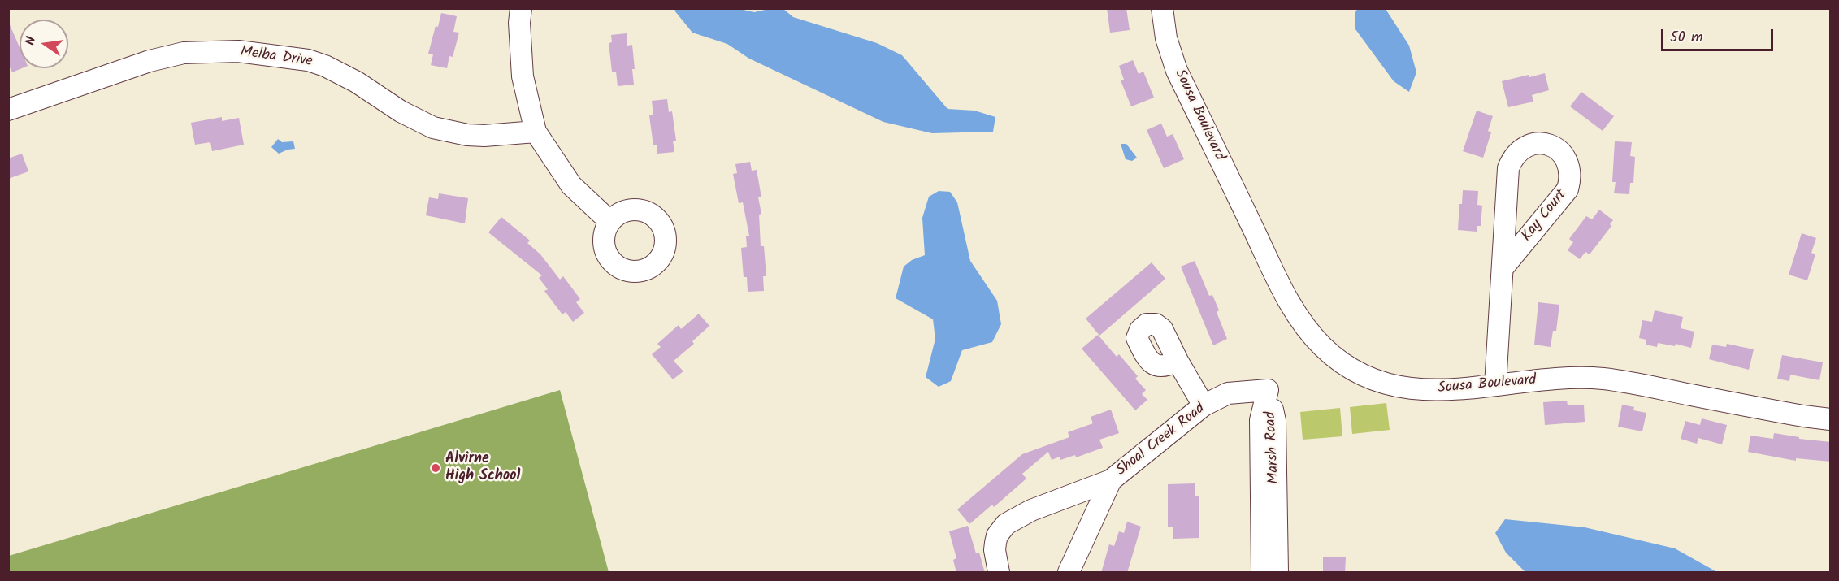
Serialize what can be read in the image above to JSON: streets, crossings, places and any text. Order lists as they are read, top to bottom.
{
  "streets": {
    "street": [
      "Melba Drive",
      "Sousa Boulevard",
      "Kay Court",
      "Shoal Creek Road",
      "Marsh Road"
    ]
  },
  "crossings": [
    ["Sousa Boulevard", "Kay Court"],
    ["Shoal Creek Road", "Marsh Road"]
  ],
  "places": ["Alvirne High School"],
  "scale_bar": "50 m",
  "north": "left"
}
